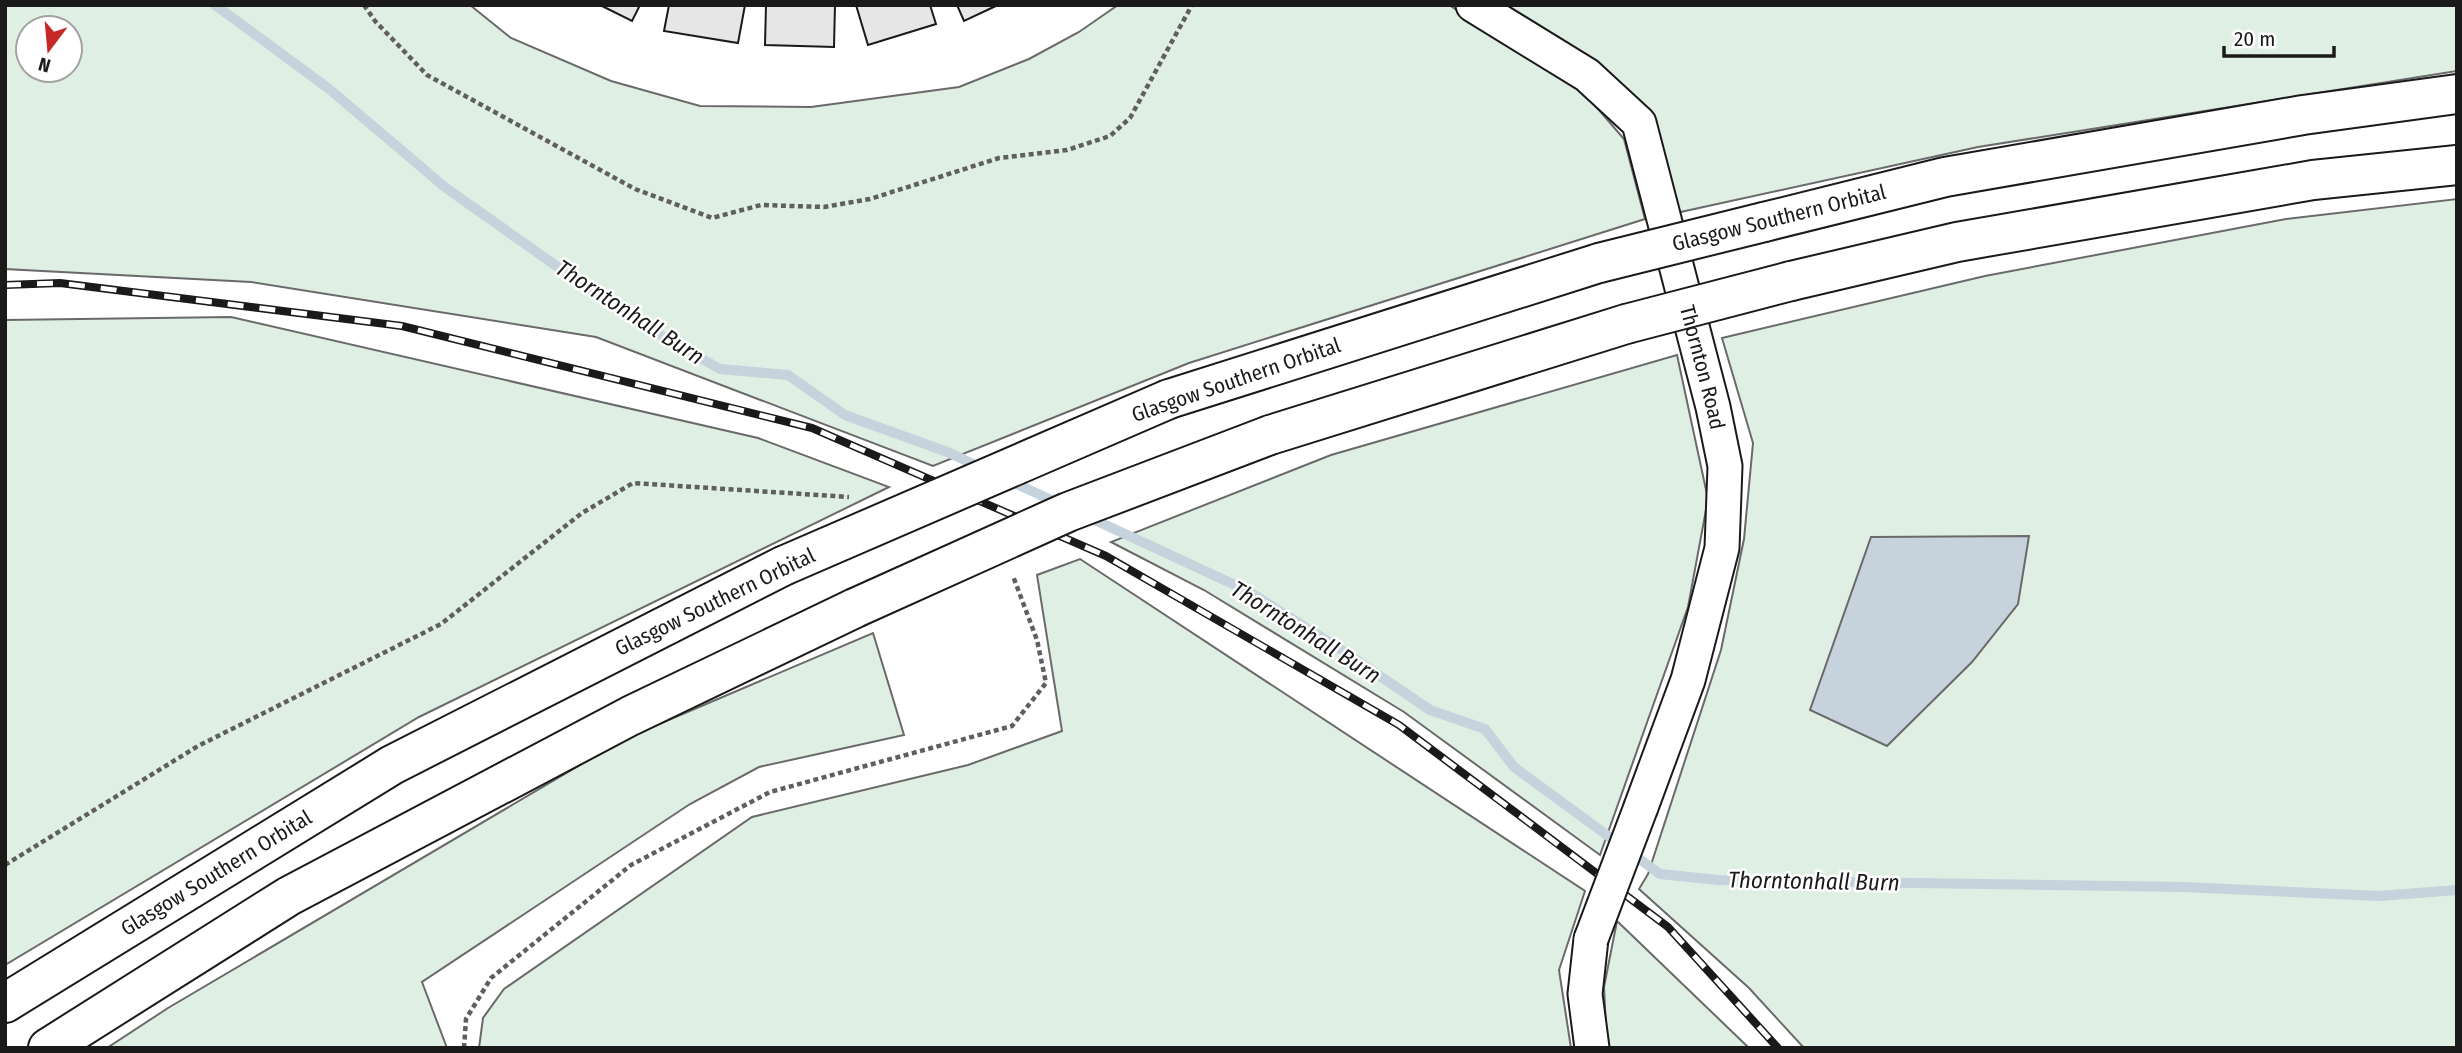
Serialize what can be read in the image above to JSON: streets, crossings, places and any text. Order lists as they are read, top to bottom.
{
  "streets": {
    "highway": ["Glasgow Southern Orbital"],
    "street": ["Thornton Road"]
  },
  "water": ["Thorntonhall Burn"],
  "scale_bar": "20 m",
  "north": "bottom"
}
